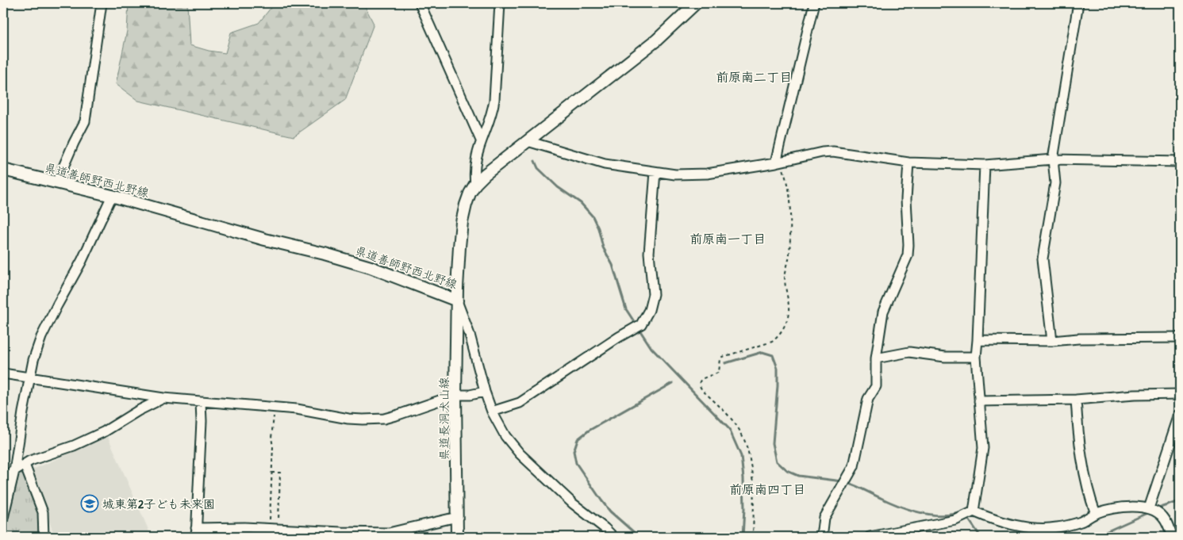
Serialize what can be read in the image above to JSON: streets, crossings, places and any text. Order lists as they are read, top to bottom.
{
  "streets": {
    "main road": ["県道善師野西北野線", "県道長洞犬山線"]
  },
  "crossings": [
    ["県道善師野西北野線", "県道長洞犬山線"]
  ],
  "districts": ["前原南二丁目", "前原南一丁目", "前原南四丁目"],
  "places": {
    "school or university": ["城東第2子ども未来園"]
  }
}
